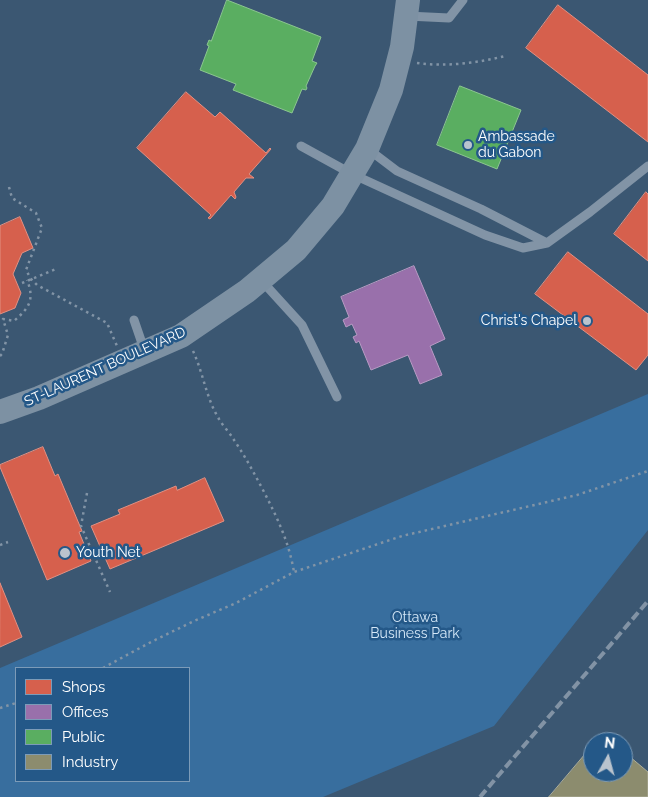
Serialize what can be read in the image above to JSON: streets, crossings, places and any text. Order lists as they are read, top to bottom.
{
  "streets": {
    "street": ["ST-LAURENT BOULEVARD"]
  },
  "parks": ["Ottawa Business Park"],
  "places": ["Ambassade du Gabon", "Christ's Chapel", "Youth Net"],
  "legend": [
    "Shops",
    "Offices",
    "Public",
    "Industry"
  ],
  "north": "top"
}
